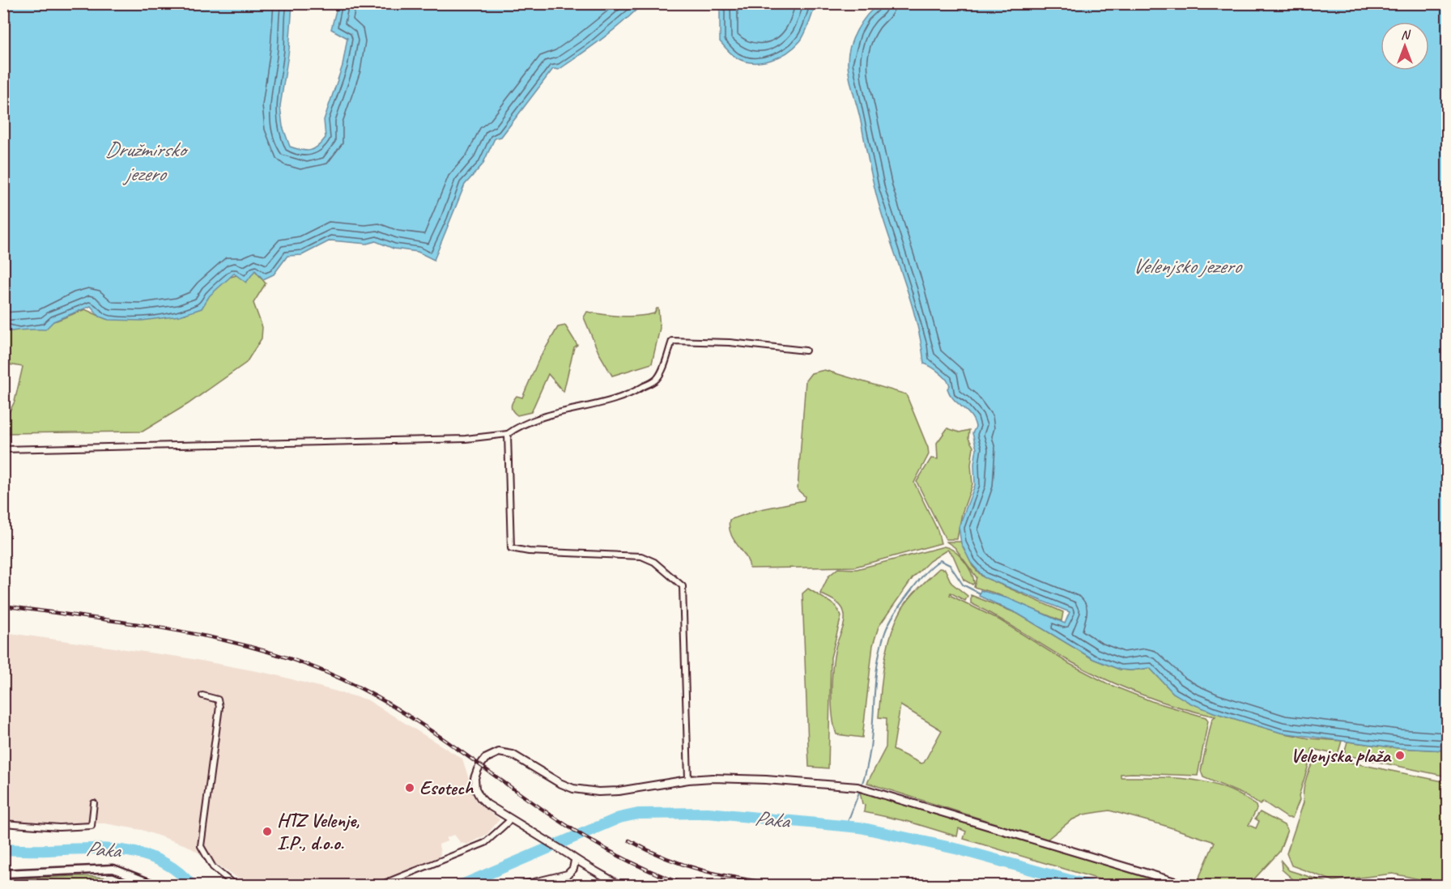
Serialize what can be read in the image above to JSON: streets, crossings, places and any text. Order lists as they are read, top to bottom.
{
  "water": ["Družmirsko jezero", "Velenjsko jezero", "Paka"],
  "places": ["Velenjska plaža", "Esotech", "HTZ Velenje, I.P., d.o.o."],
  "north": "top"
}
